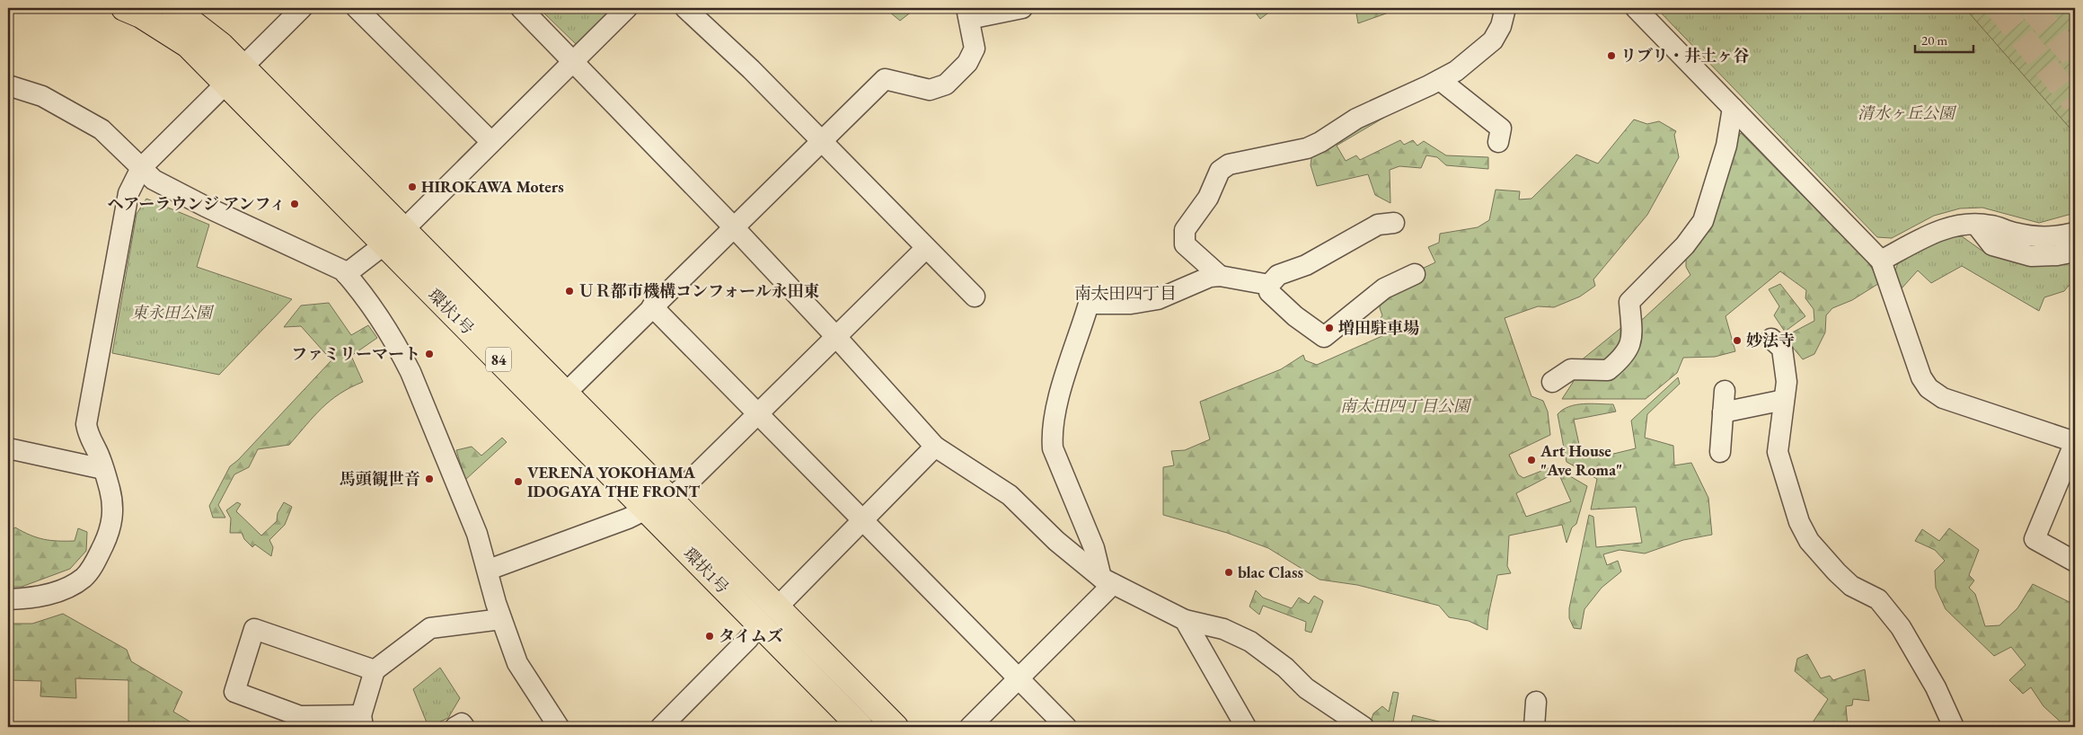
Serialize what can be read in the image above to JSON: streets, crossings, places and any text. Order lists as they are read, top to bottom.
{
  "streets": {
    "main road": ["環状1号", "84"]
  },
  "districts": ["南太田四丁目"],
  "parks": ["清水ヶ丘公園", "東永田公園", "南太田四丁目公園"],
  "places": [
    "リブリ・井土ヶ谷",
    "HIROKAWA Moters",
    "ヘアーラウンジ アンフィ",
    "ＵＲ都市機構コンフォール永田東",
    "増田駐車場",
    "妙法寺",
    "ファミリーマート",
    "Art House \"Ave Roma\"",
    "馬頭観世音",
    "VERENA YOKOHAMA IDOGAYA THE FRONT",
    "blac Class",
    "タイムズ"
  ],
  "scale_bar": "20 m"
}
